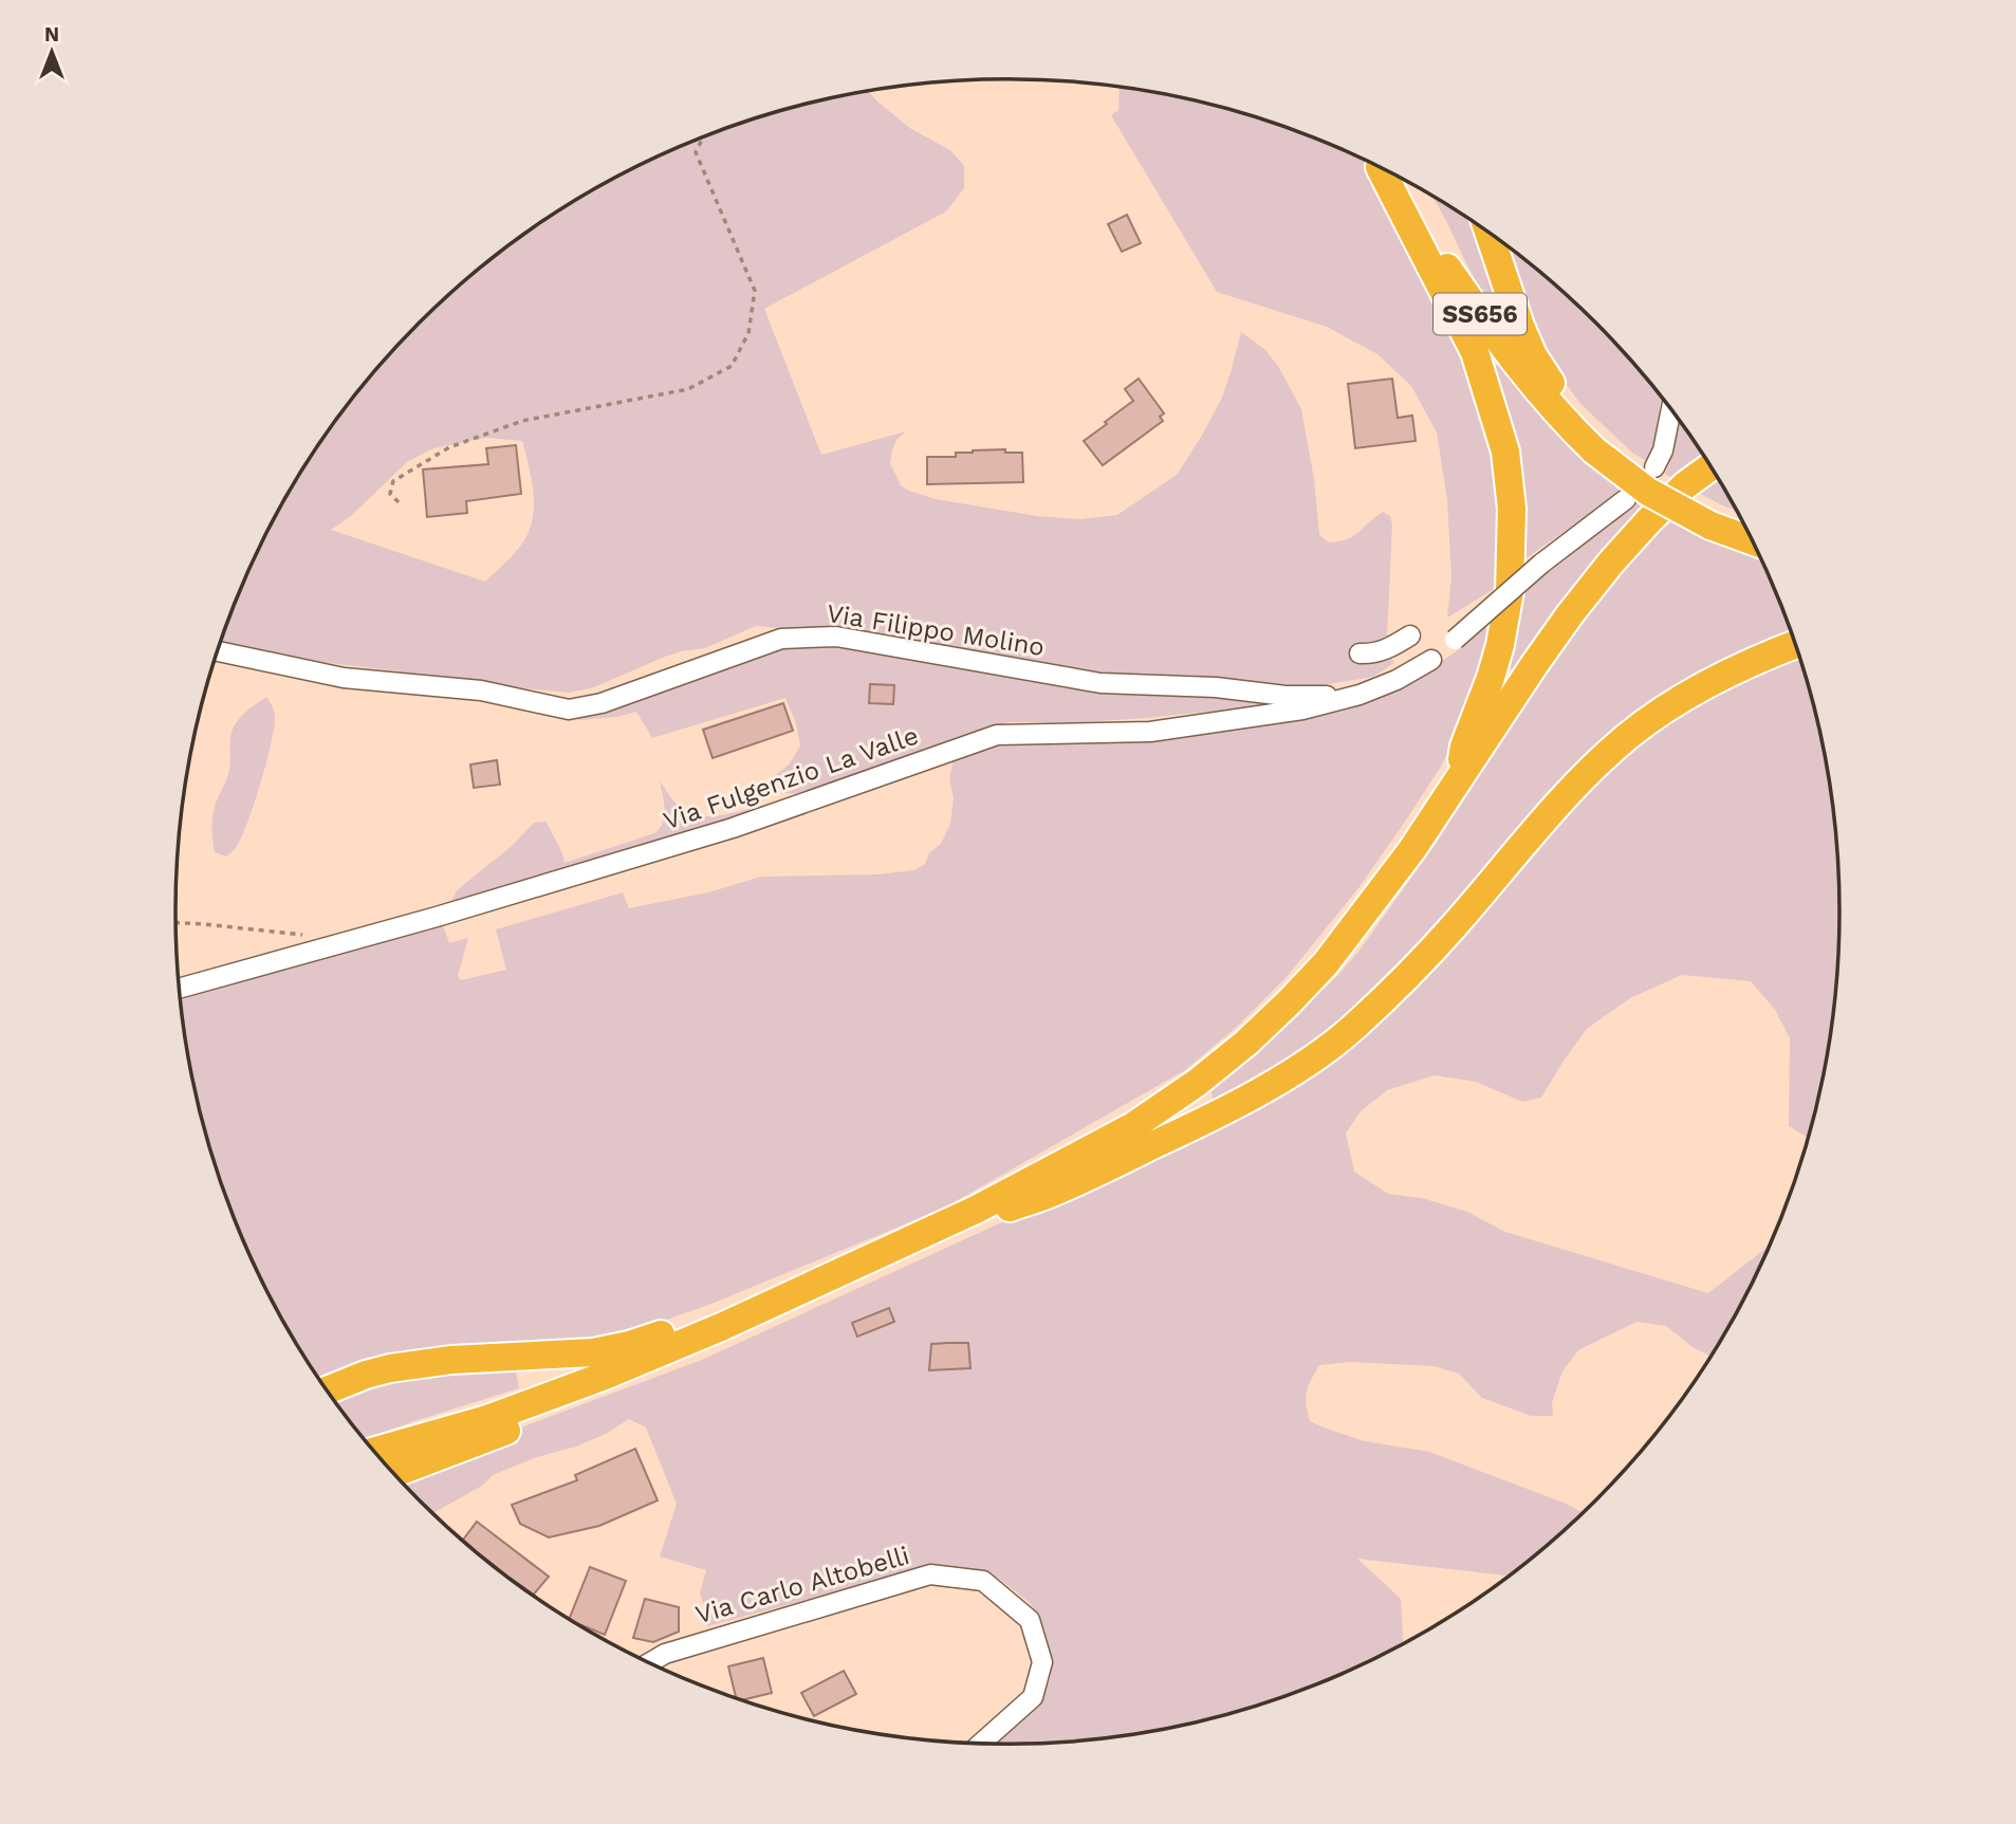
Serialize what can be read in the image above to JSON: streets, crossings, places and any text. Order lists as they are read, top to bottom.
{
  "streets": {
    "highway": ["SS656"],
    "street": ["Via Filippo Molino", "Via Fulgenzio La Valle", "Via Carlo Altobelli"]
  },
  "crossings": [
    ["Via Filippo Molino", "Via Fulgenzio La Valle"]
  ],
  "north": "top"
}
